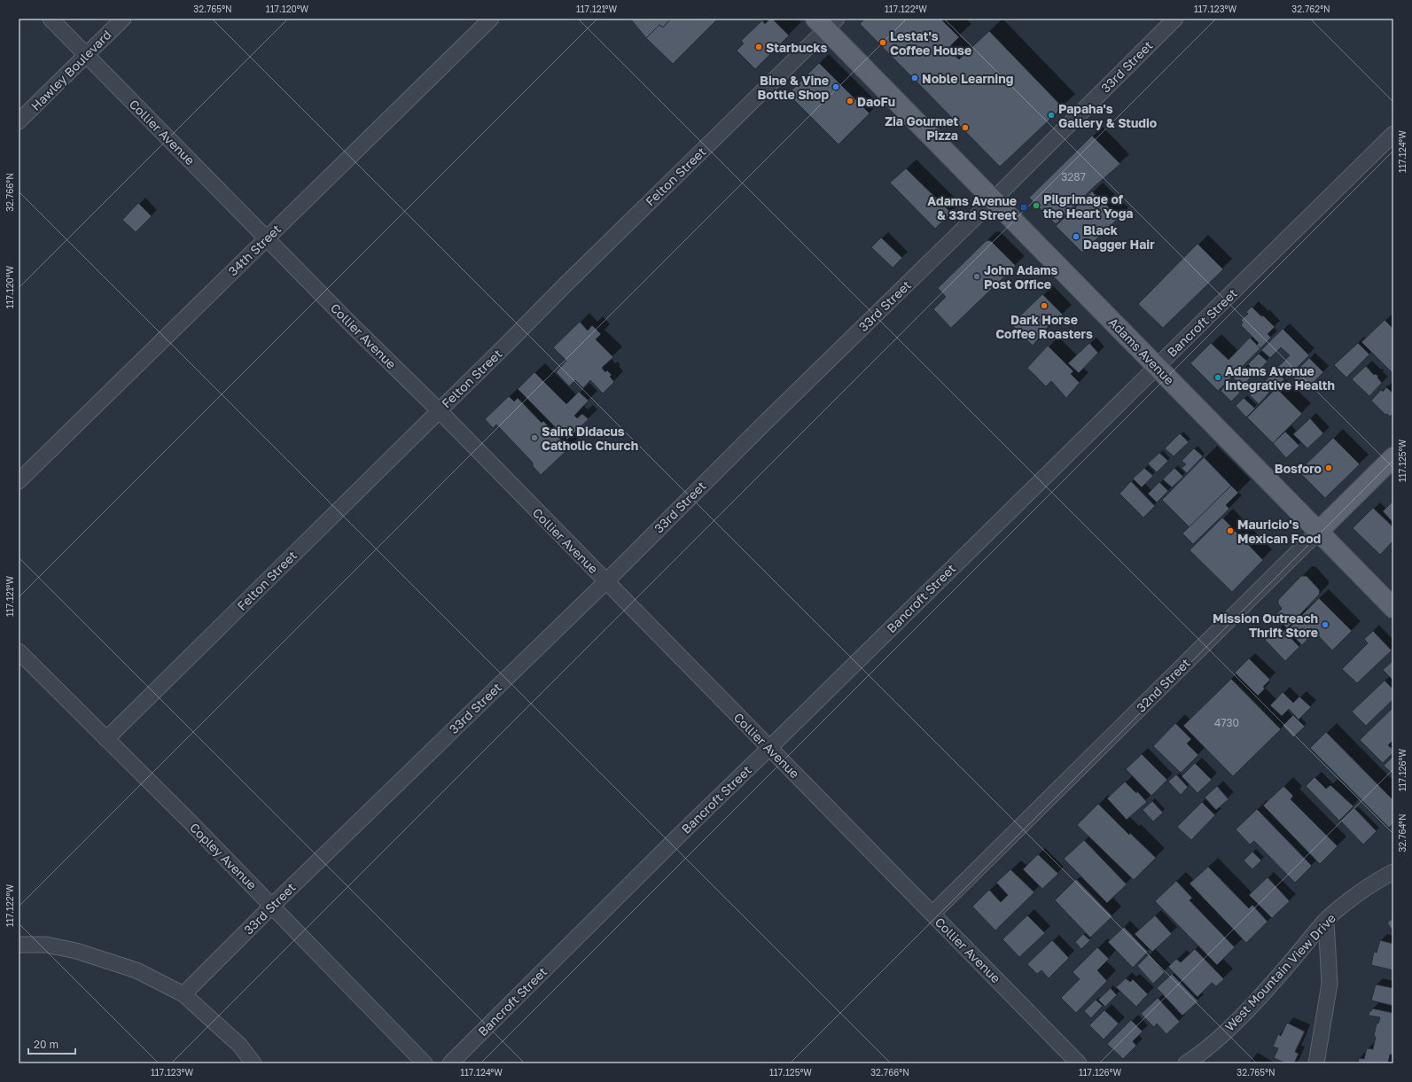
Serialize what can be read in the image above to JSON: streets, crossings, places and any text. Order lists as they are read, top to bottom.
{
  "streets": {
    "main road": ["Adams Avenue", "32nd Street"],
    "street": [
      "33rd Street",
      "Hawley Boulevard",
      "Collier Avenue",
      "Felton Street",
      "34th Street",
      "Bancroft Street",
      "Copley Avenue",
      "West Mountain View Drive"
    ]
  },
  "crossings": [
    ["33rd Street", "Collier Avenue"],
    ["33rd Street", "Adams Avenue"],
    ["33rd Street", "Copley Avenue"],
    ["Hawley Boulevard", "Collier Avenue"],
    ["Collier Avenue", "Felton Street"],
    ["Collier Avenue", "34th Street"],
    ["Collier Avenue", "Bancroft Street"],
    ["Collier Avenue", "32nd Street"],
    ["Felton Street", "Adams Avenue"],
    ["Felton Street", "Copley Avenue"],
    ["Bancroft Street", "Adams Avenue"],
    ["Adams Avenue", "32nd Street"]
  ],
  "places": {
    "other": [
      "Lestat's Coffee House",
      "Starbucks",
      "Noble Learning",
      "Bine & Vine Bottle Shop",
      "DaoFu",
      "Papaha's Gallery & Studio",
      "Zia Gourmet Pizza",
      "Pilgrimage of the Heart Yoga",
      "Black Dagger Hair",
      "John Adams Post Office",
      "Dark Horse Coffee Roasters",
      "Adams Avenue Integrative Health",
      "Saint Didacus Catholic Church",
      "Bosforo",
      "Mauricio's Mexican Food",
      "Mission Outreach Thrift Store"
    ],
    "transit": ["Adams Avenue & 33rd Street"]
  },
  "house_numbers": ["3287", "4730"],
  "scale_bar": "20 m",
  "coordinates": [
    "32.765°N",
    "117.120°W",
    "117.121°W",
    "117.122°W",
    "117.123°W",
    "32.762°N",
    "117.124°W",
    "32.766°N",
    "117.125°W",
    "117.126°W",
    "32.764°N"
  ]
}
